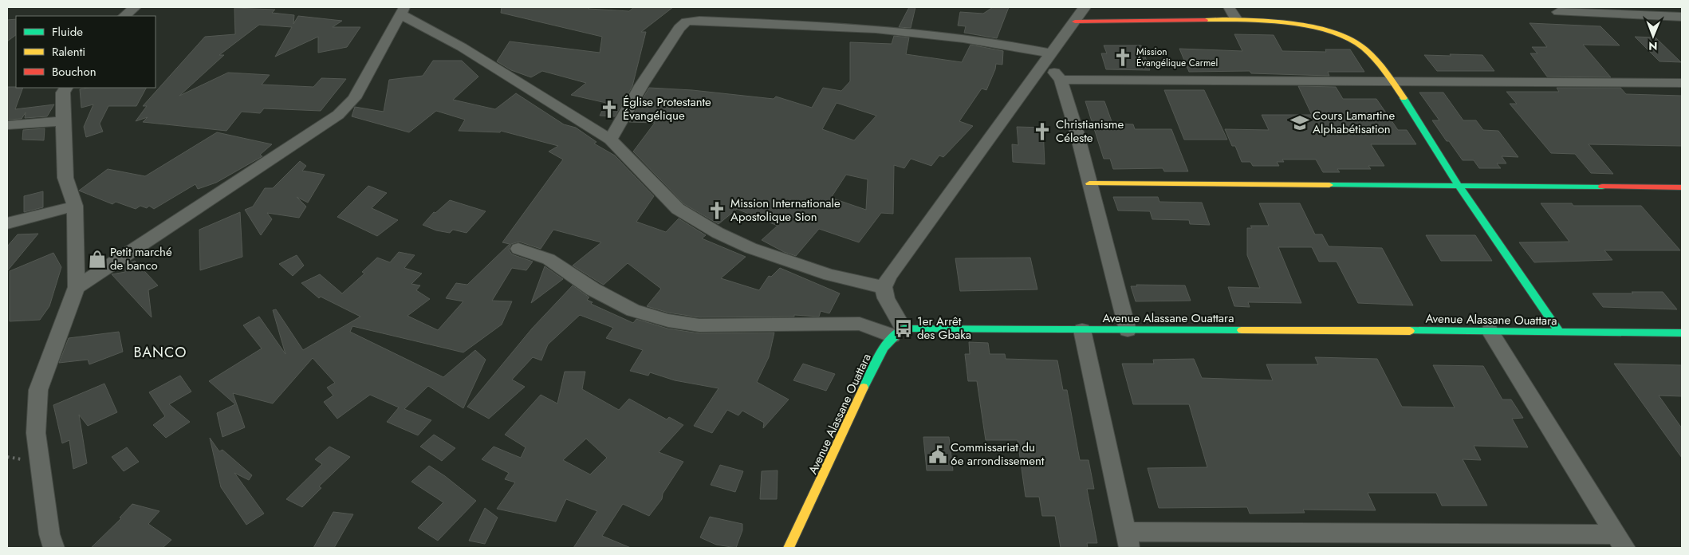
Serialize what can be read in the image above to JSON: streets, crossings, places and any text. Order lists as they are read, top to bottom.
{
  "streets": {
    "street": ["Avenue Alassane Ouattara"]
  },
  "districts": ["BANCO"],
  "places": {
    "church": [
      "Mission Évangélique Carmel",
      "Église Protestante Évangélique",
      "Christianisme Céleste",
      "Mission Internationale Apostolique Sion"
    ],
    "school or university": ["Cours Lamartine Alphabétisation"],
    "shop": ["Petit marché de banco"],
    "bus stop": ["1er Arrêt des Gbaka"],
    "public building": ["Commissariat du 6e arrondissement"]
  },
  "legend": ["Fluide", "Ralenti", "Bouchon"],
  "north": "bottom"
}
